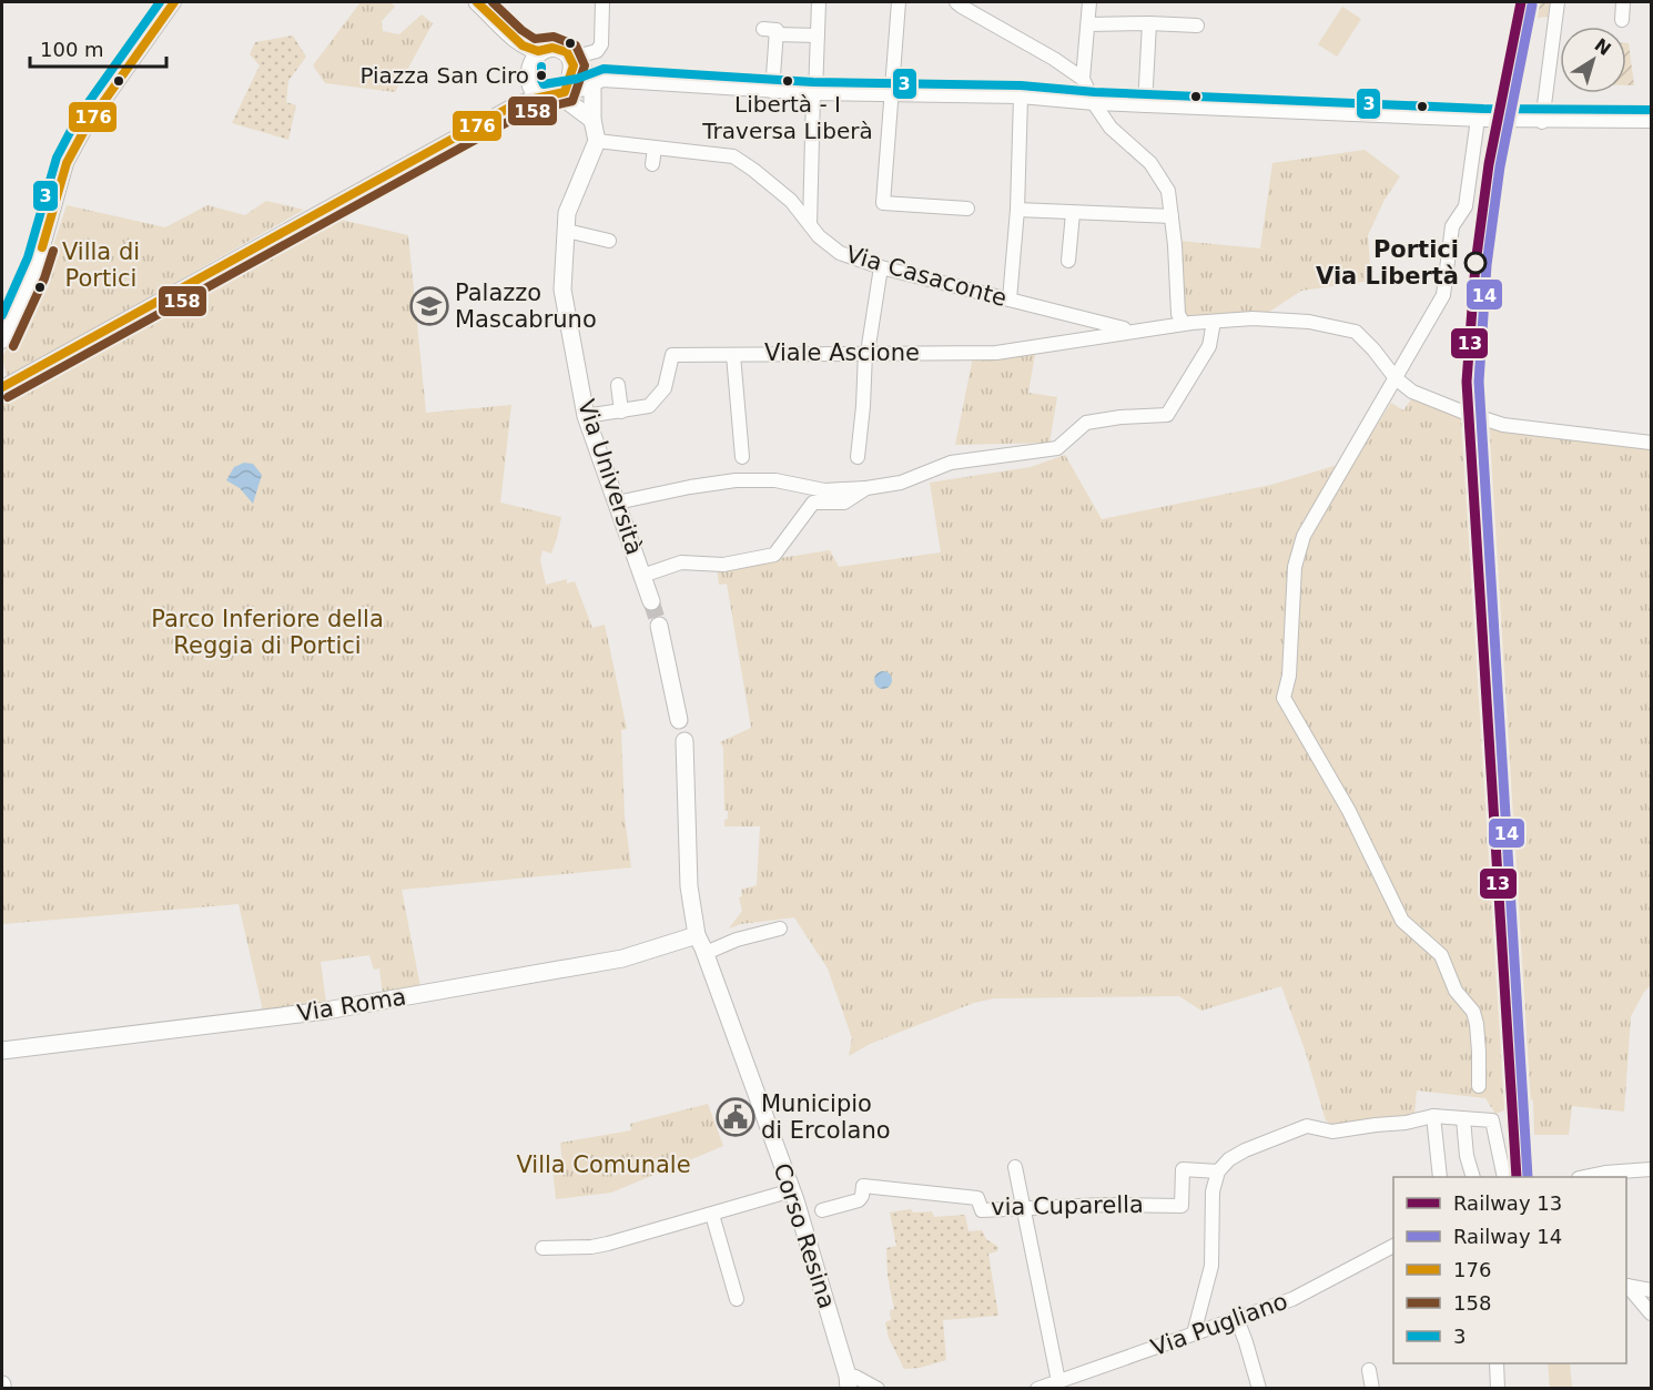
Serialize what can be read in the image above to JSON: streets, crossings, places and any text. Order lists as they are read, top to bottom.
{
  "streets": {
    "main road": ["Via Università", "Via Roma", "Corso Resina"],
    "street": [
      "Via Casaconte",
      "Viale Ascione",
      "via Cuparella",
      "Via Pugliano"
    ]
  },
  "crossings": [
    ["Via Casaconte", "Viale Ascione"],
    ["Via Casaconte", "Via Università"],
    ["Viale Ascione", "Via Università"],
    ["Via Roma", "Corso Resina"]
  ],
  "parks": ["Villa di Portici", "Parco Inferiore della Reggia di Portici", "Villa Comunale"],
  "places": {
    "other": ["Piazza San Ciro", "Libertà - I Traversa Liberà", "Portici Via Libertà"],
    "school or university": ["Palazzo Mascabruno"],
    "public building": ["Municipio di Ercolano"]
  },
  "lines": [
    "rail line 13",
    "transit line 176",
    "transit line 158",
    "transit line 3",
    "rail line 14"
  ],
  "legend": [
    "Railway 13",
    "Railway 14",
    "176",
    "158",
    "3"
  ],
  "scale_bar": "100 m",
  "north": "top right"
}
